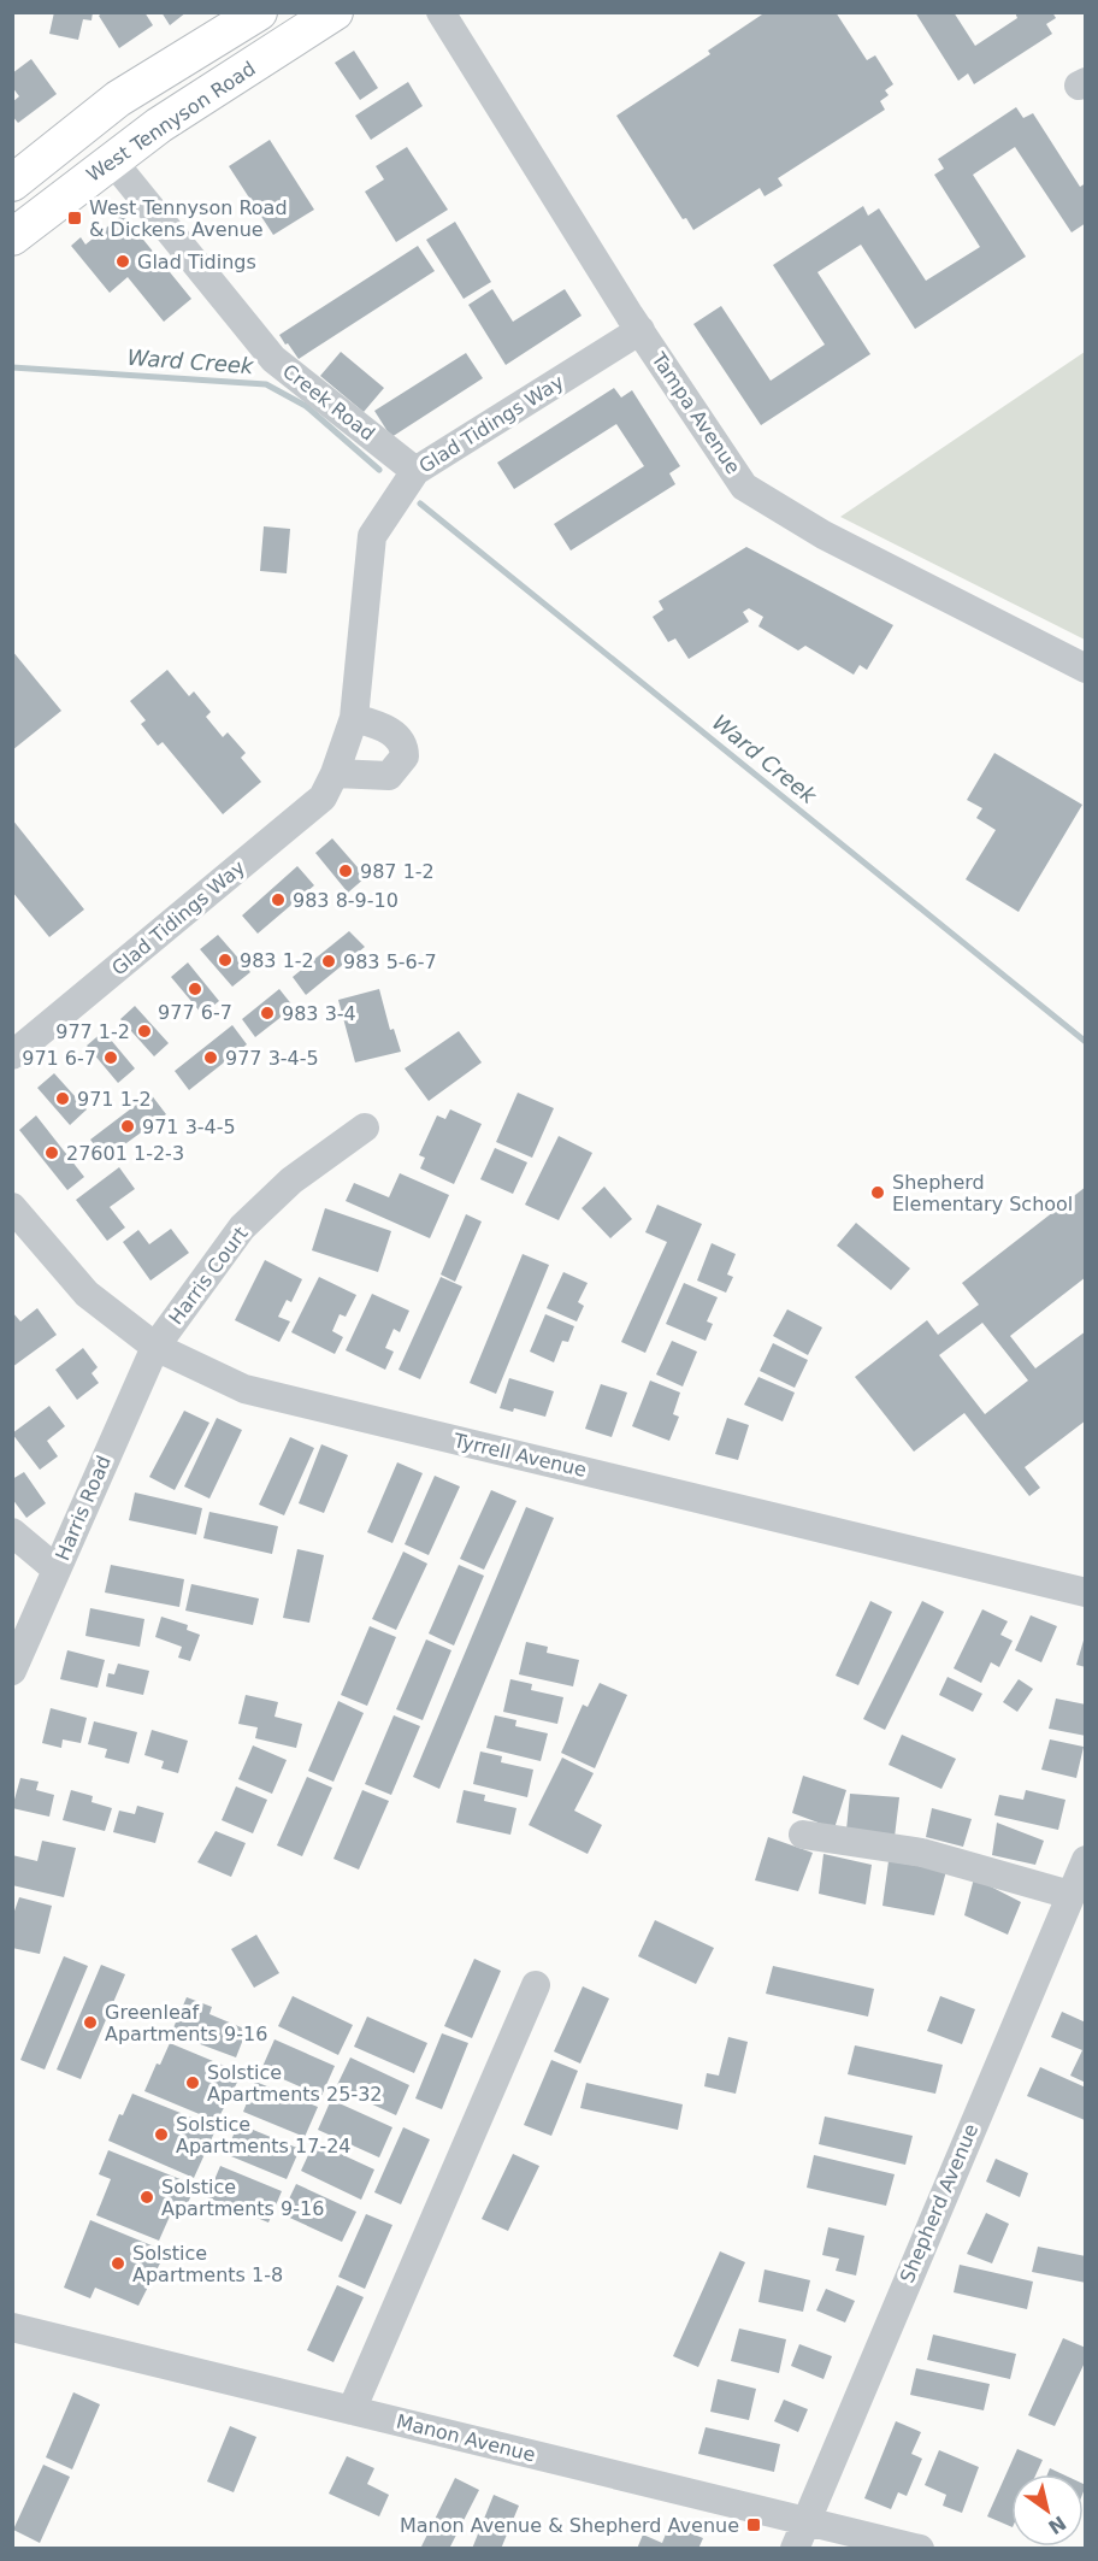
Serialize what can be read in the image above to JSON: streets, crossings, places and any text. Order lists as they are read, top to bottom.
{
  "streets": {
    "main road": ["West Tennyson Road"],
    "street": [
      "Creek Road",
      "Tampa Avenue",
      "Glad Tidings Way",
      "Harris Court",
      "Tyrrell Avenue",
      "Harris Road",
      "Shepherd Avenue",
      "Manon Avenue"
    ]
  },
  "crossings": [
    ["West Tennyson Road", "Creek Road"],
    ["Creek Road", "Glad Tidings Way"],
    ["Tampa Avenue", "Glad Tidings Way"],
    ["Harris Court", "Tyrrell Avenue"],
    ["Harris Court", "Harris Road"],
    ["Tyrrell Avenue", "Harris Road"],
    ["Shepherd Avenue", "Manon Avenue"]
  ],
  "water": ["Ward Creek"],
  "places": {
    "transit": ["West Tennyson Road & Dickens Avenue", "Manon Avenue & Shepherd Avenue"],
    "other": [
      "Glad Tidings",
      "987 1-2",
      "983 8-9-10",
      "983 1-2",
      "983 5-6-7",
      "977 6-7",
      "983 3-4",
      "977 1-2",
      "971 6-7",
      "977 3-4-5",
      "971 1-2",
      "971 3-4-5",
      "27601 1-2-3",
      "Shepherd Elementary School",
      "Greenleaf Apartments 9-16",
      "Solstice Apartments 25-32",
      "Solstice Apartments 17-24",
      "Solstice Apartments 9-16",
      "Solstice Apartments 1-8"
    ]
  },
  "north": "bottom right"
}
